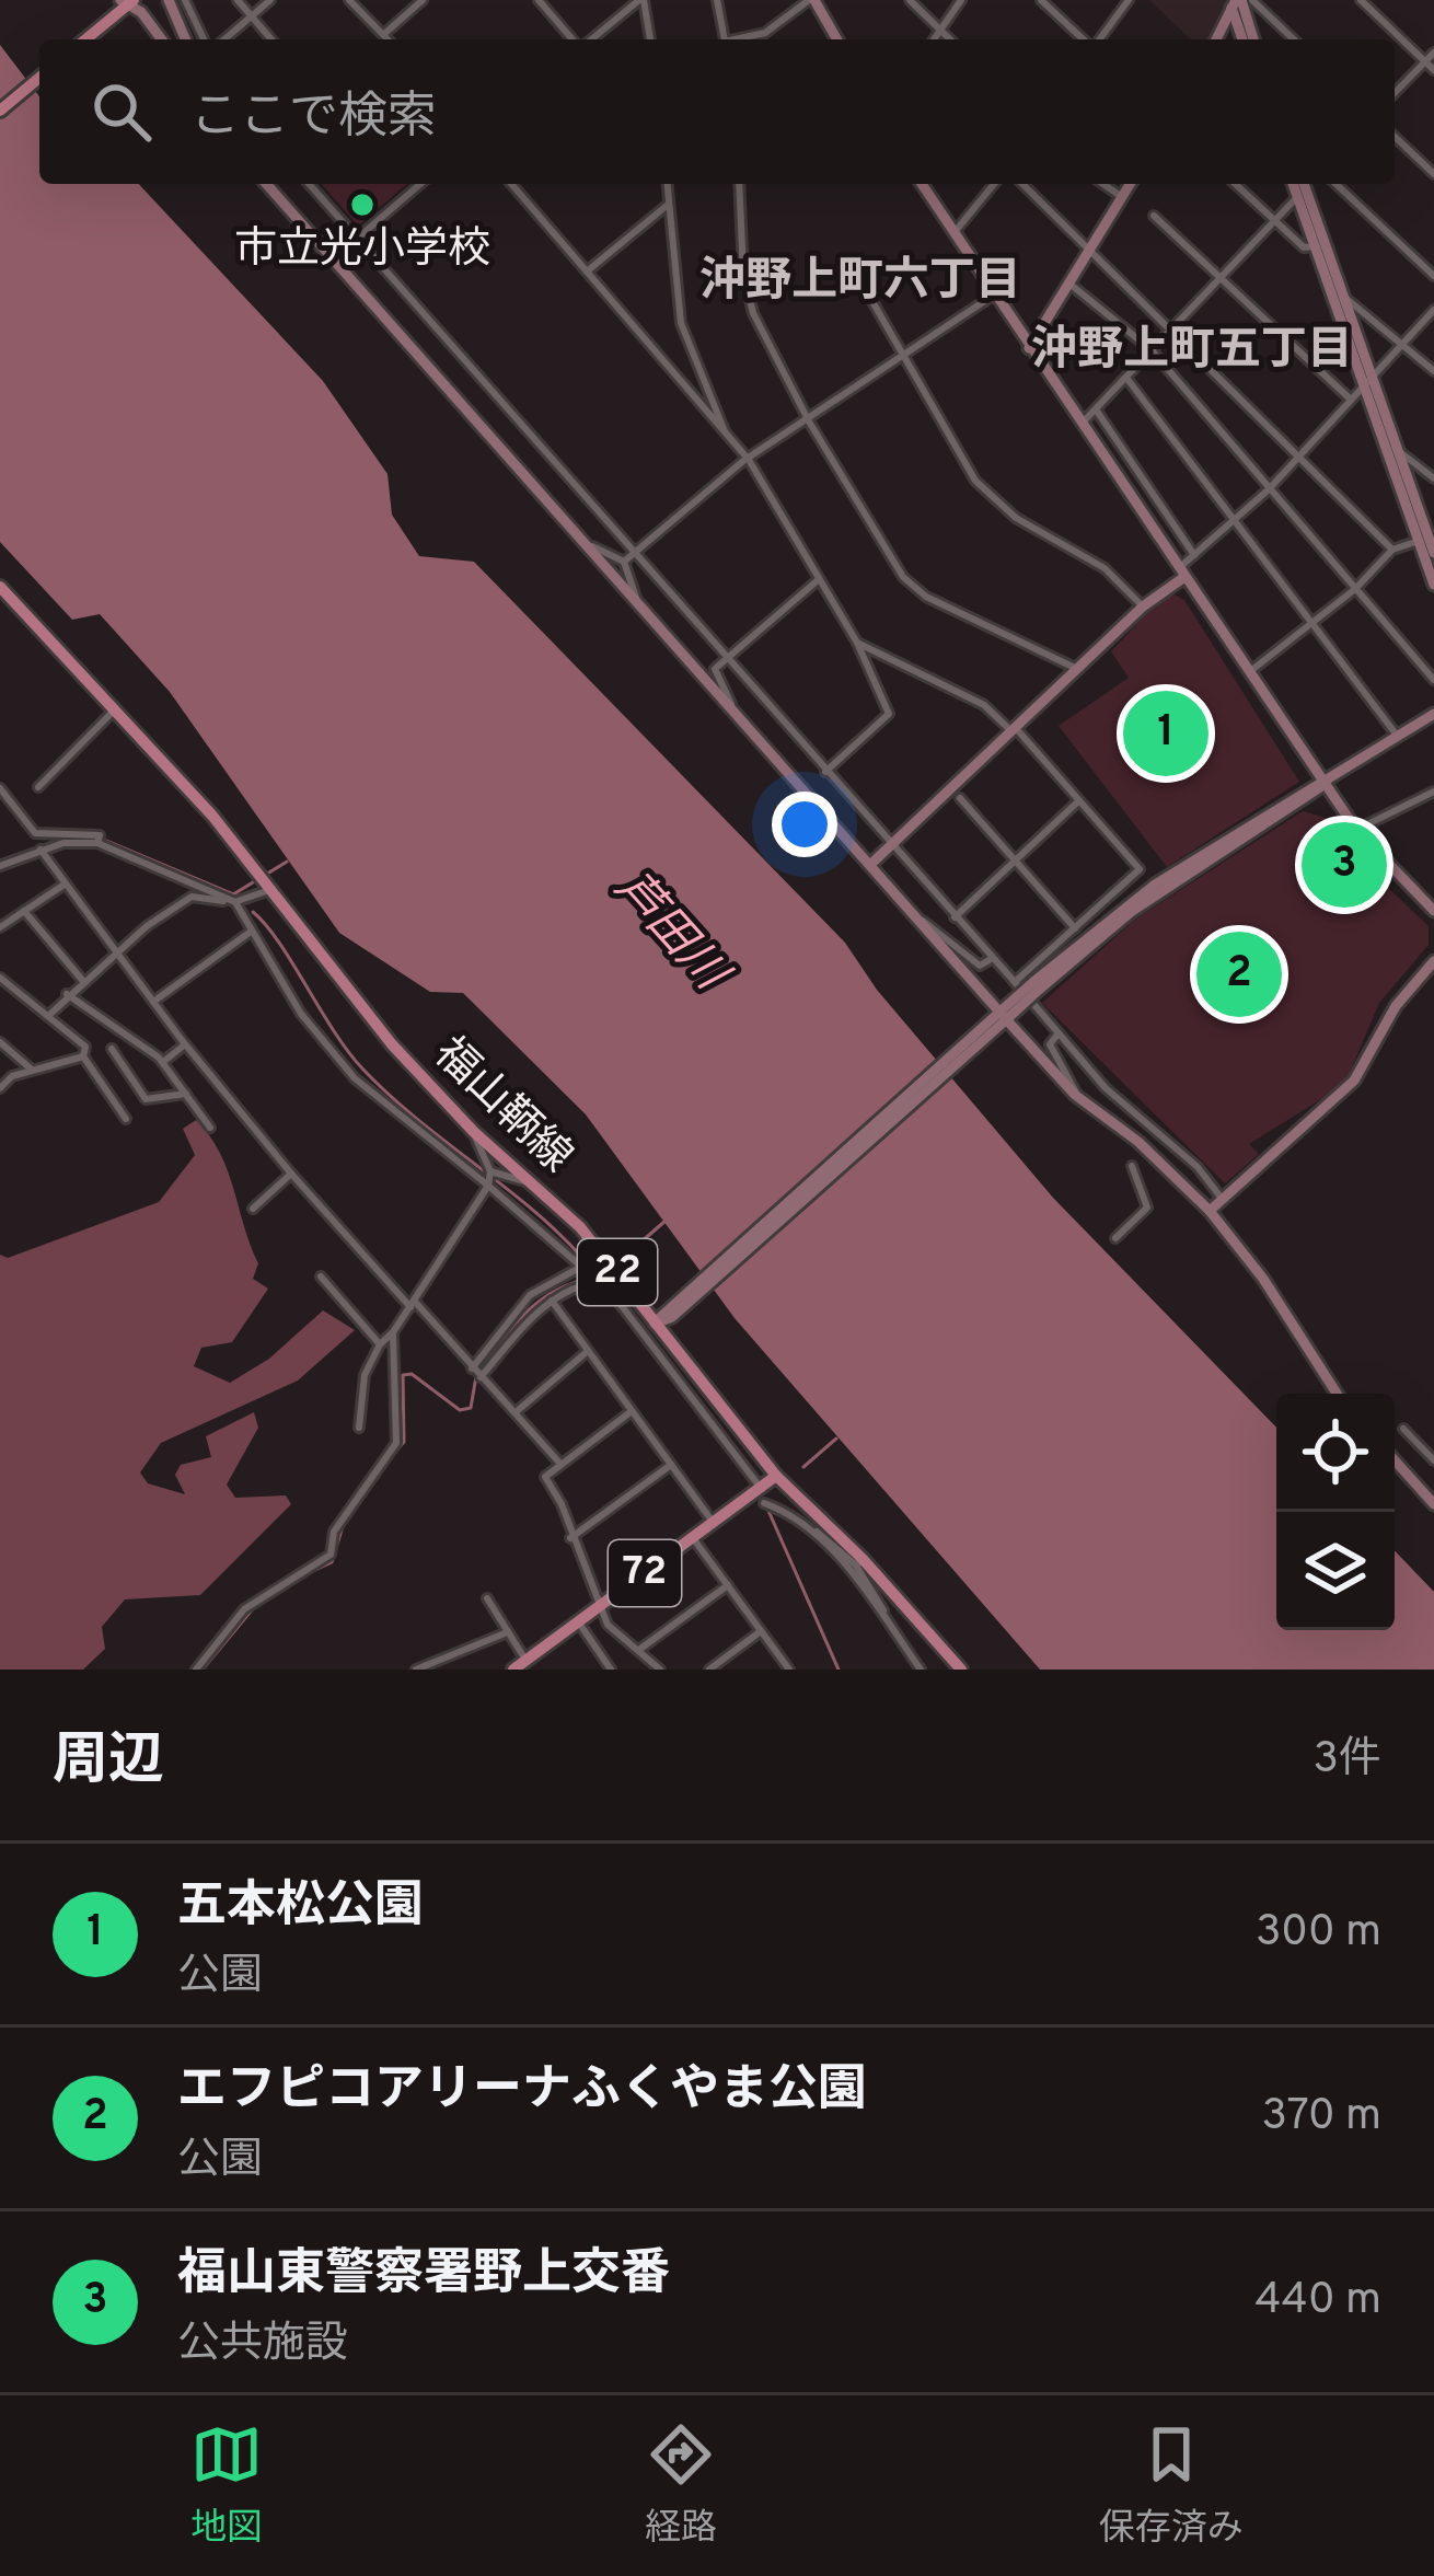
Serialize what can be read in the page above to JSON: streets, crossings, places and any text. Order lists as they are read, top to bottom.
{
  "streets": {
    "main road": ["福山鞆線", "22", "72"]
  },
  "crossings": [
    ["福山鞆線", "72"]
  ],
  "districts": ["沖野上町六丁目", "沖野上町五丁目"],
  "water": ["芦田川"],
  "places": ["市立光小学校"],
  "page": {
    "search": "ここで検索",
    "pins": ["1", "3", "2"],
    "heading": ["周辺", "3件"],
    "list": [
      {
        "mark": "1",
        "name": "五本松公園",
        "note": "公園",
        "value": "300 m"
      },
      {
        "mark": "2",
        "name": "エフピコアリーナふくやま公園",
        "note": "公園",
        "value": "370 m"
      },
      {
        "mark": "3",
        "name": "福山東警察署野上交番",
        "note": "公共施設",
        "value": "440 m"
      }
    ],
    "nav": ["地図", "経路", "保存済み"]
  }
}
